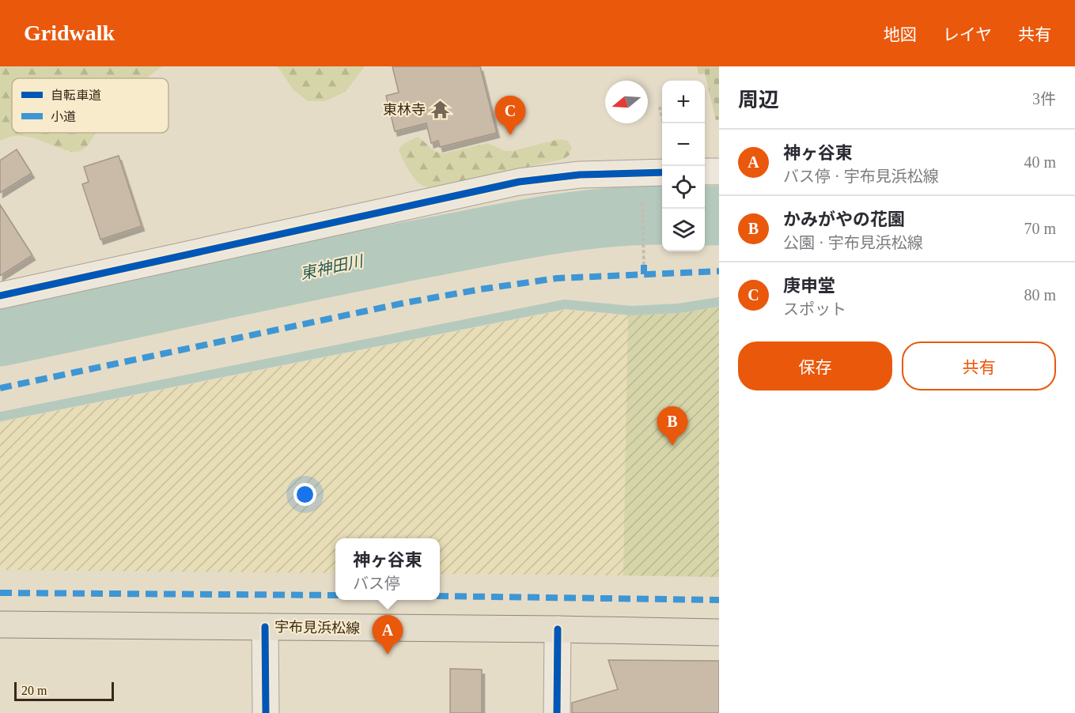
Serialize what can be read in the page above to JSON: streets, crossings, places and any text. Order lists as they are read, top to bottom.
{
  "streets": {
    "main road": ["宇布見浜松線"]
  },
  "water": ["東神田川"],
  "places": {
    "temple": ["東林寺"]
  },
  "legend": ["自転車道", "小道"],
  "scale_bar": "20 m",
  "north": "left",
  "page": {
    "header": "Gridwalk",
    "nav": ["地図", "レイヤ", "共有"],
    "heading": ["周辺", "3件"],
    "map_buttons": ["+", "−"],
    "pins": ["C", "B", "A"],
    "list": [
      {
        "mark": "A",
        "name": "神ヶ谷東",
        "note": "バス停 · 宇布見浜松線",
        "value": "40 m"
      },
      {
        "mark": "B",
        "name": "かみがやの花園",
        "note": "公園 · 宇布見浜松線",
        "value": "70 m"
      },
      {
        "mark": "C",
        "name": "庚申堂",
        "note": "スポット",
        "value": "80 m"
      }
    ],
    "buttons": ["保存", "共有"],
    "popup": ["神ヶ谷東", "バス停"],
    "scale": "20 m"
  }
}
